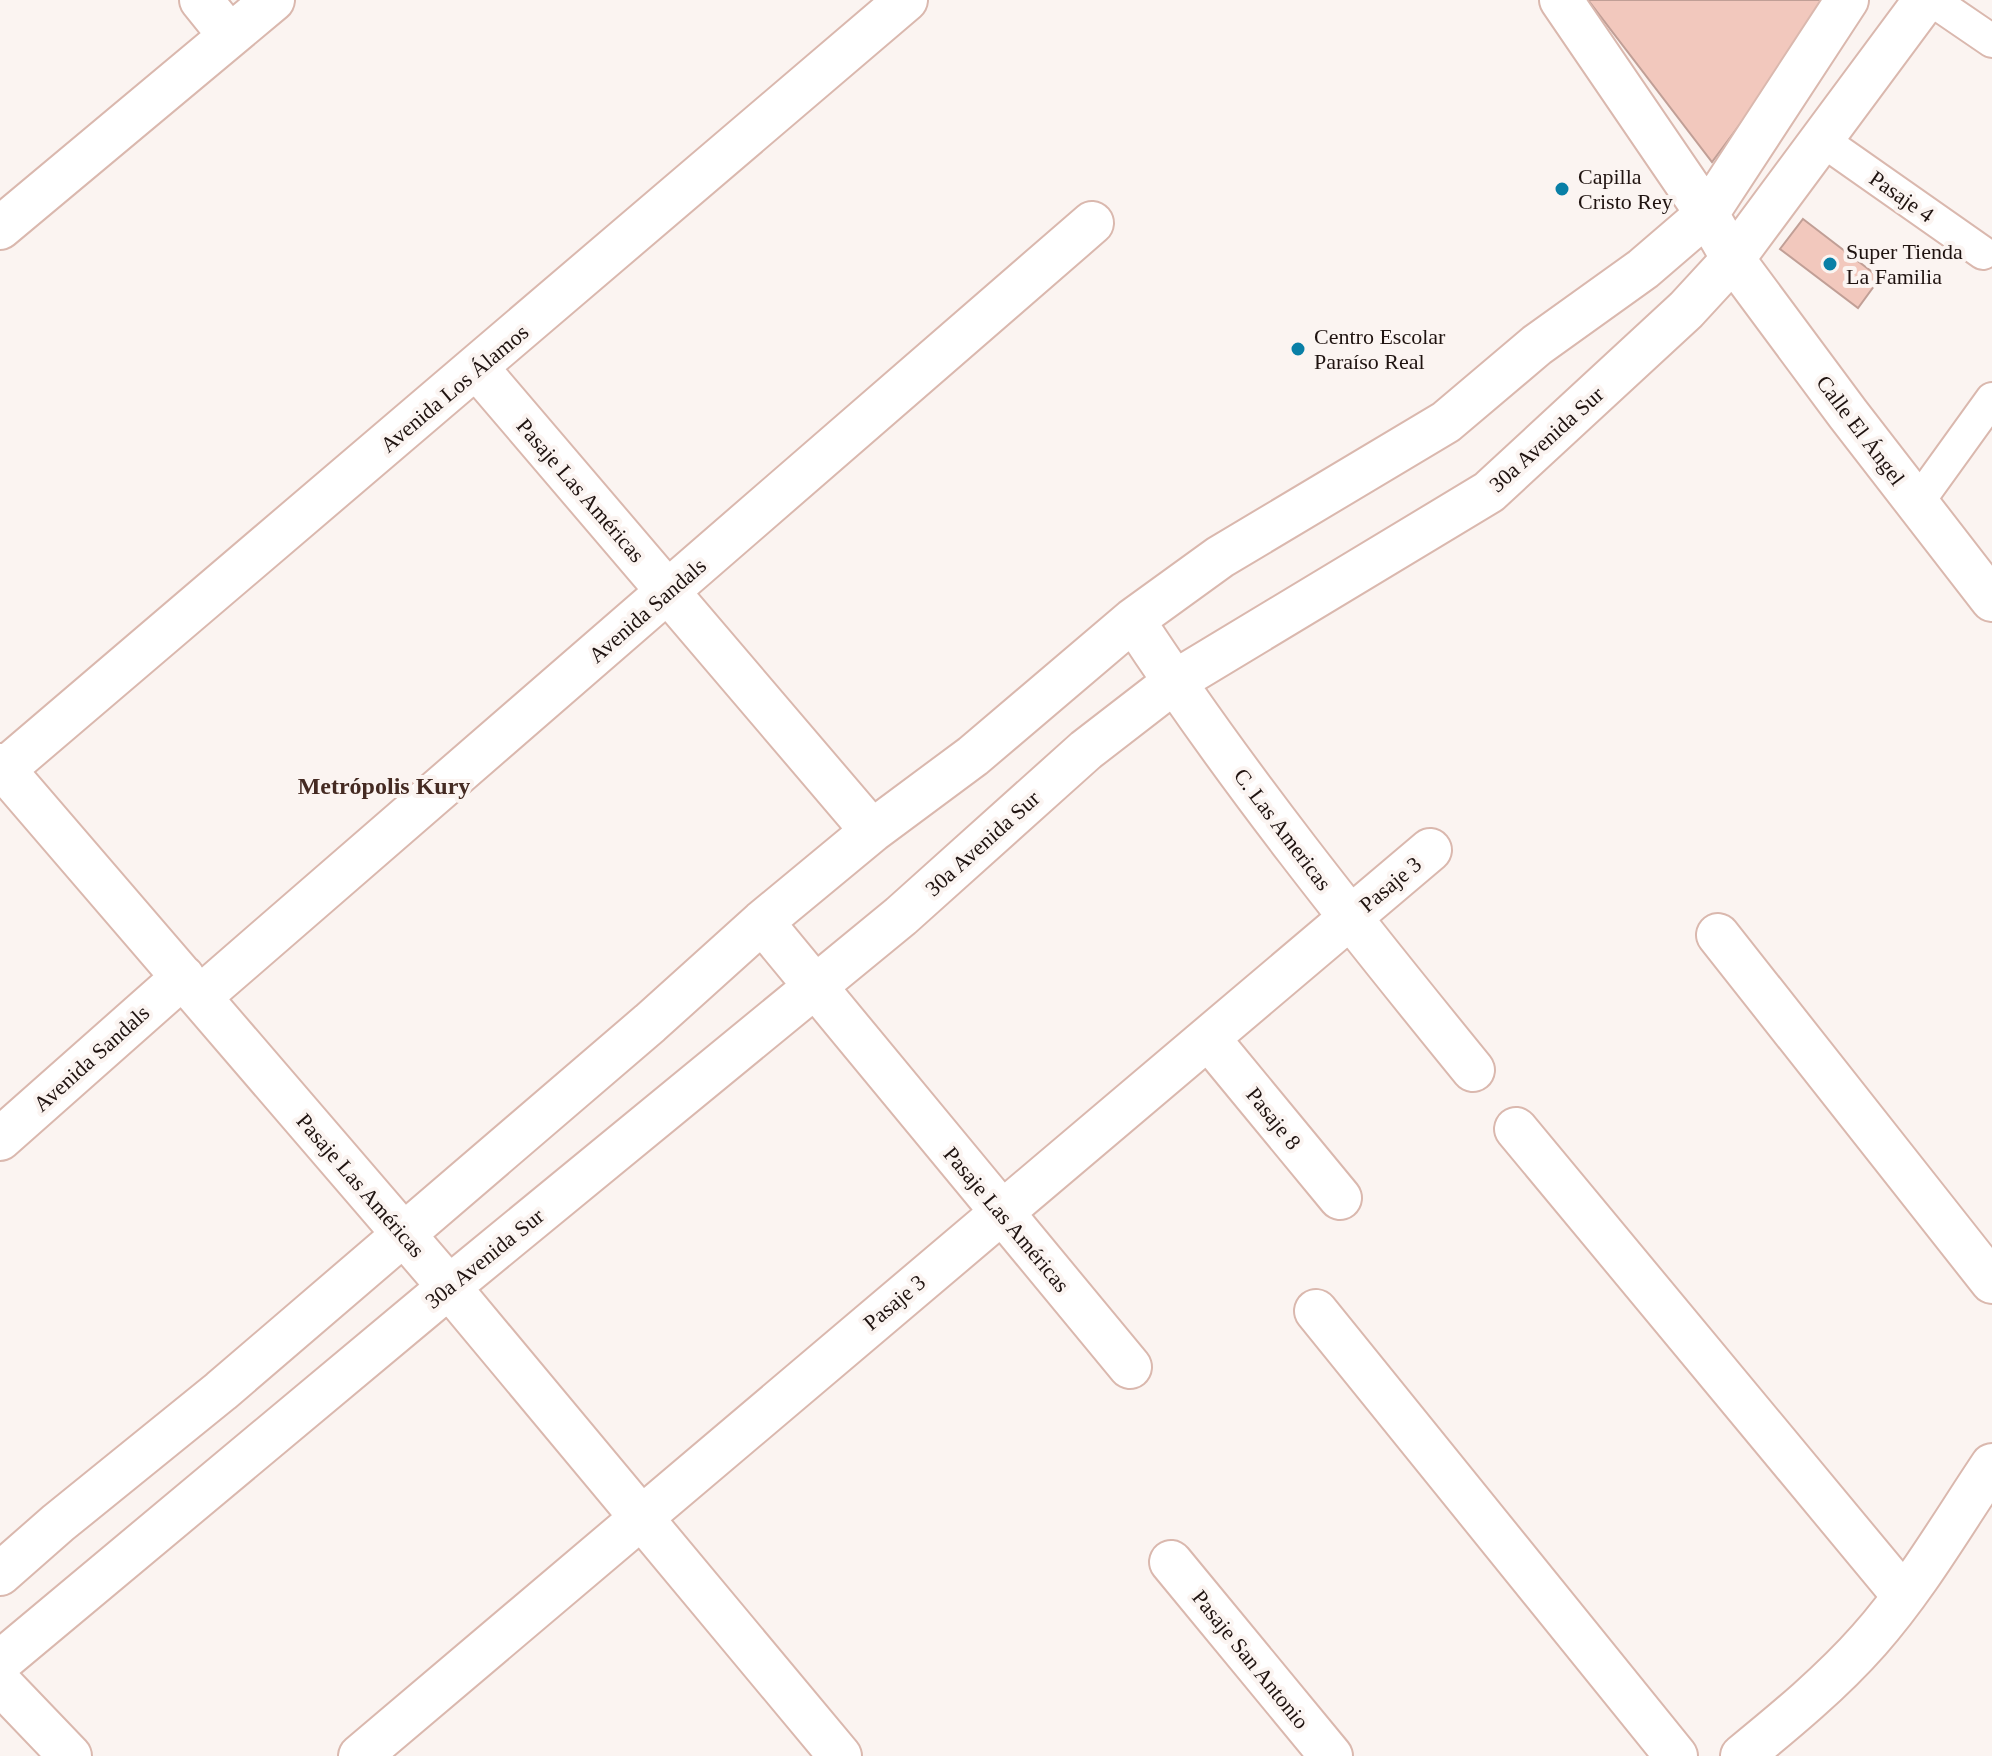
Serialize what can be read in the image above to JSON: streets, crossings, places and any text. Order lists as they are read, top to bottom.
{
  "streets": {
    "street": [
      "Pasaje 4",
      "Avenida Los Álamos",
      "Calle El Ángel",
      "30a Avenida Sur",
      "Pasaje Las Américas",
      "Avenida Sandals",
      "C. Las Americas",
      "Pasaje 3",
      "Pasaje 8",
      "Pasaje San Antonio"
    ]
  },
  "crossings": [
    ["Pasaje 4", "30a Avenida Sur"],
    ["Avenida Los Álamos", "Pasaje Las Américas"],
    ["Calle El Ángel", "30a Avenida Sur"],
    ["30a Avenida Sur", "Pasaje Las Américas"],
    ["30a Avenida Sur", "C. Las Americas"],
    ["Pasaje Las Américas", "Avenida Sandals"],
    ["Pasaje Las Américas", "Pasaje 3"],
    ["C. Las Americas", "Pasaje 3"],
    ["Pasaje 3", "Pasaje 8"]
  ],
  "districts": ["Metrópolis Kury"],
  "places": ["Capilla Cristo Rey", "Super Tienda La Familia", "Centro Escolar Paraíso Real"]
}
